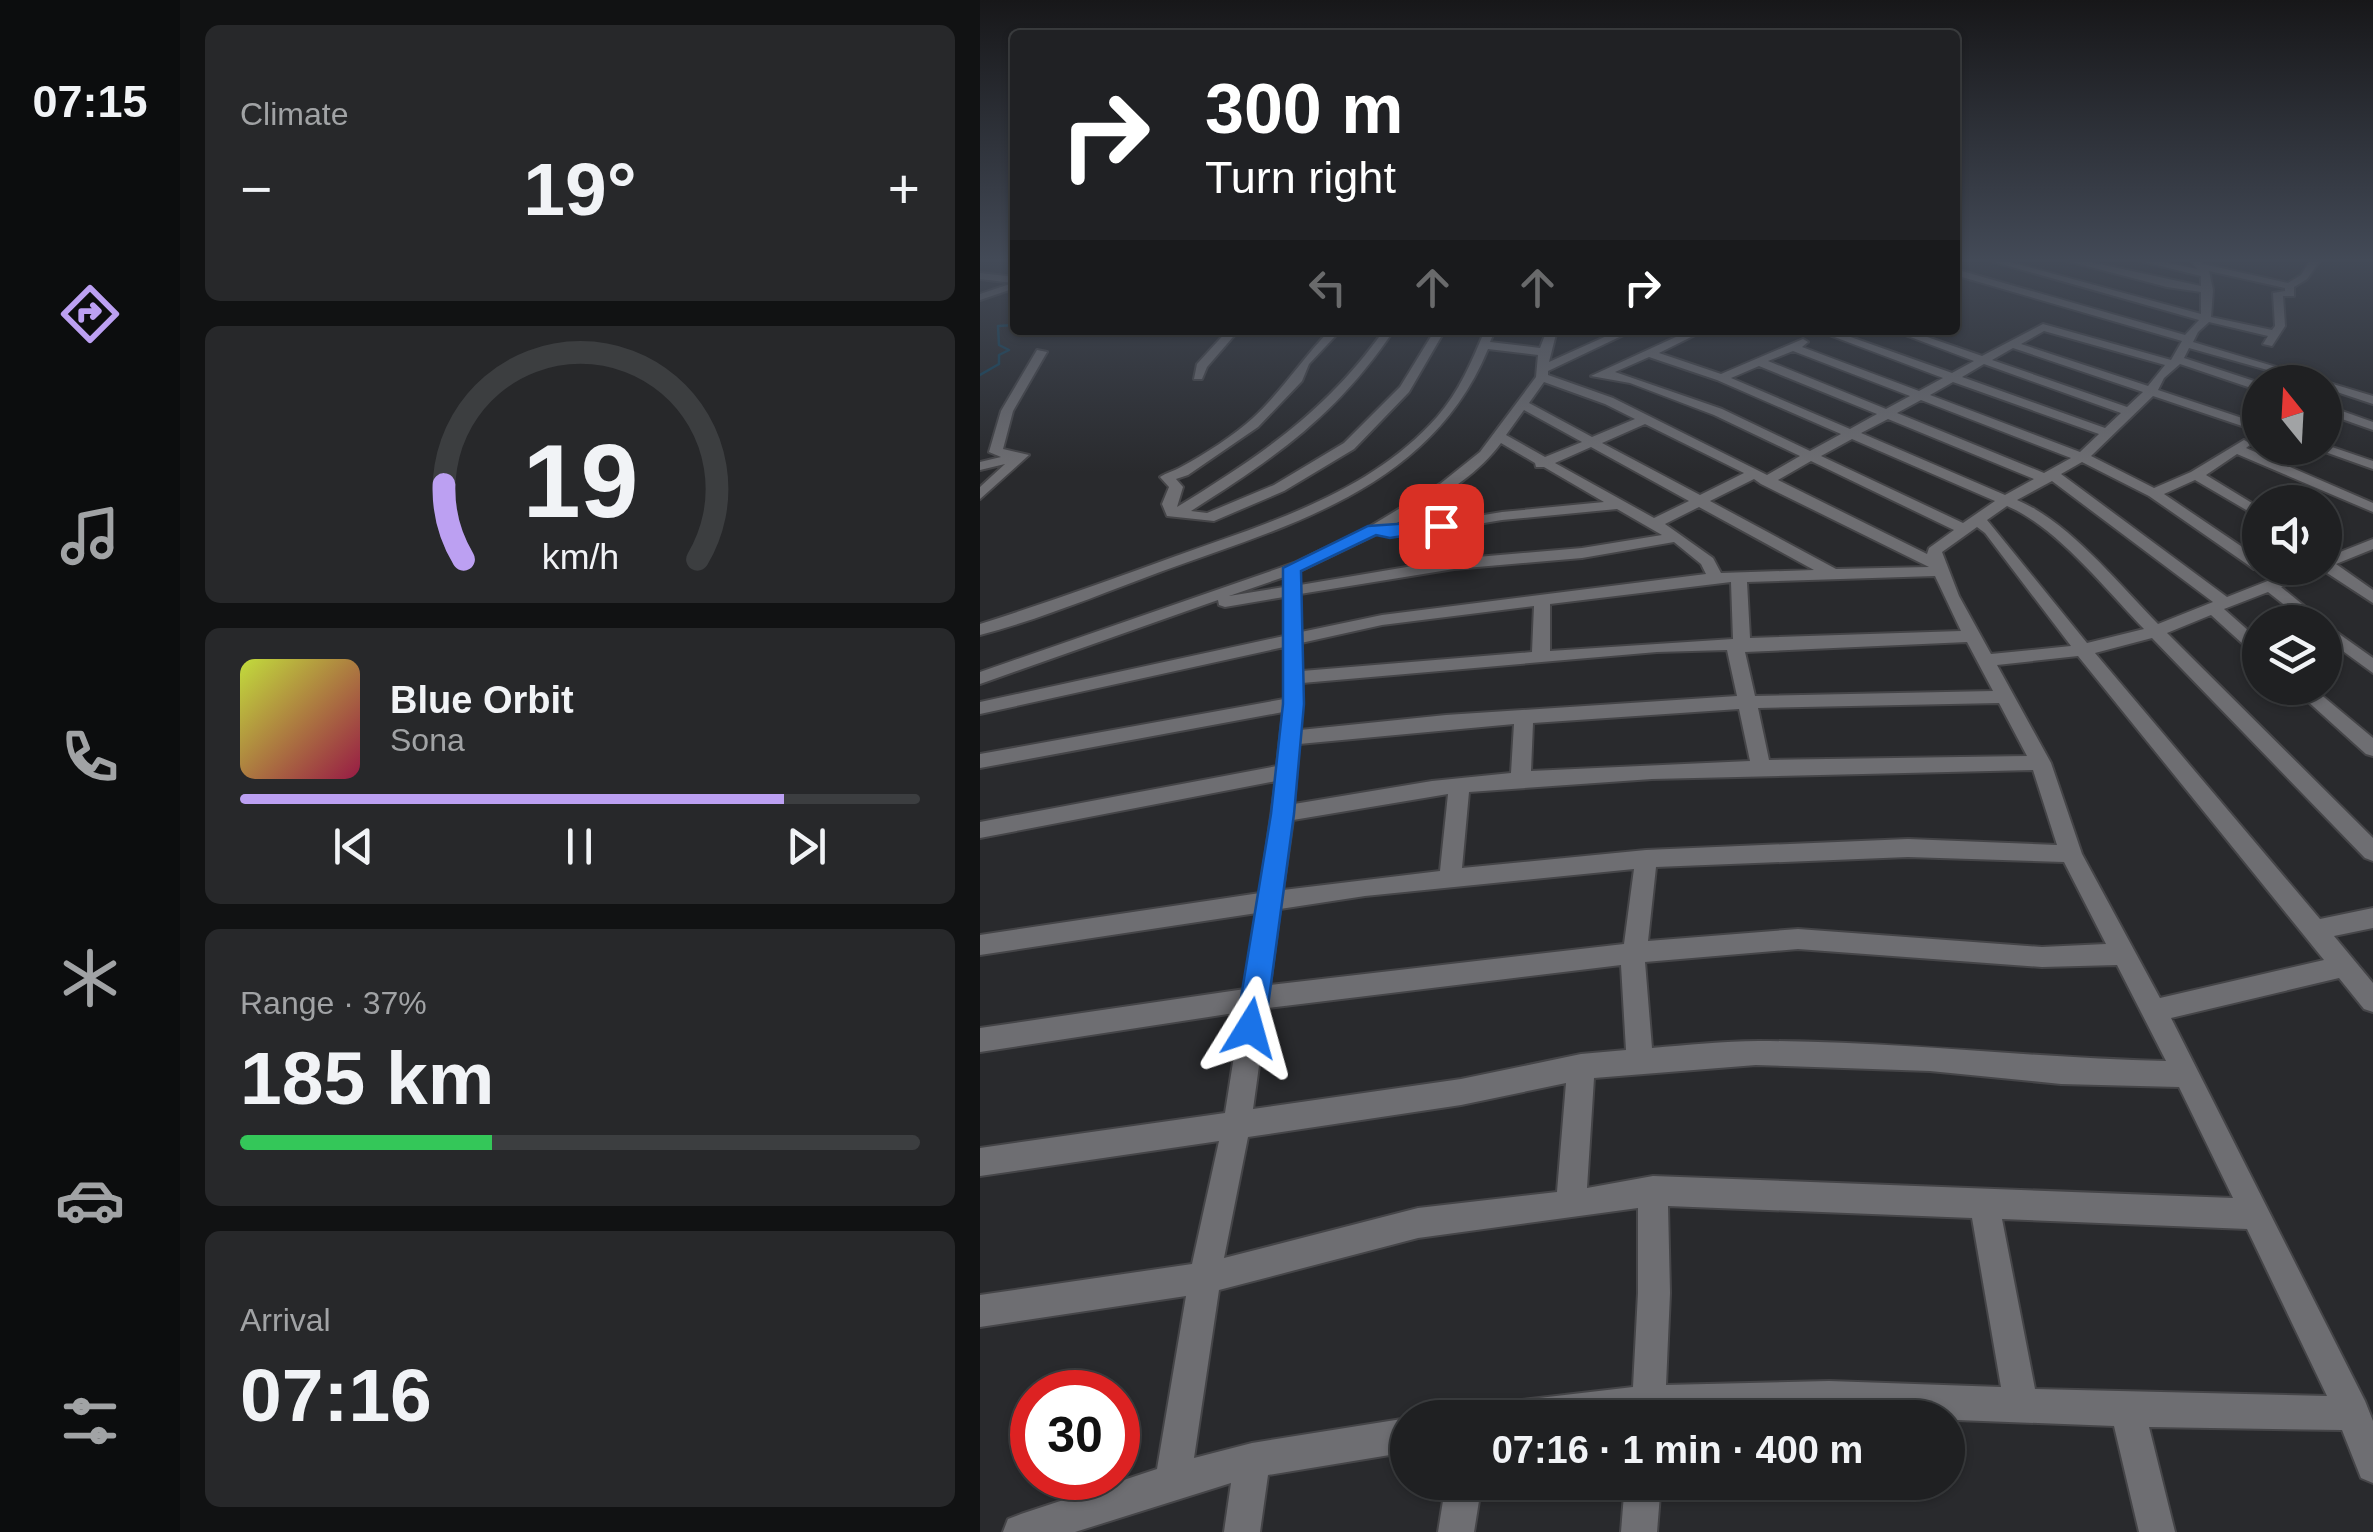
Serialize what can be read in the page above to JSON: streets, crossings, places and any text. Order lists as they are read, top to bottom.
{
  "north": "top",
  "page": {
    "tabs": "07:15",
    "tile": [
      "Climate",
      ["Range · 37%", "185 km"],
      ["Arrival", "07:16"]
    ],
    "turn": ["300 m", "Turn right"],
    "heat": ["−", "19°", "+"],
    "song": ["Blue Orbit", "Sona"],
    "limit": "30",
    "trip": "07:16 · 1 min · 400 m",
    "gauge": ["19", "km/h"]
  }
}
